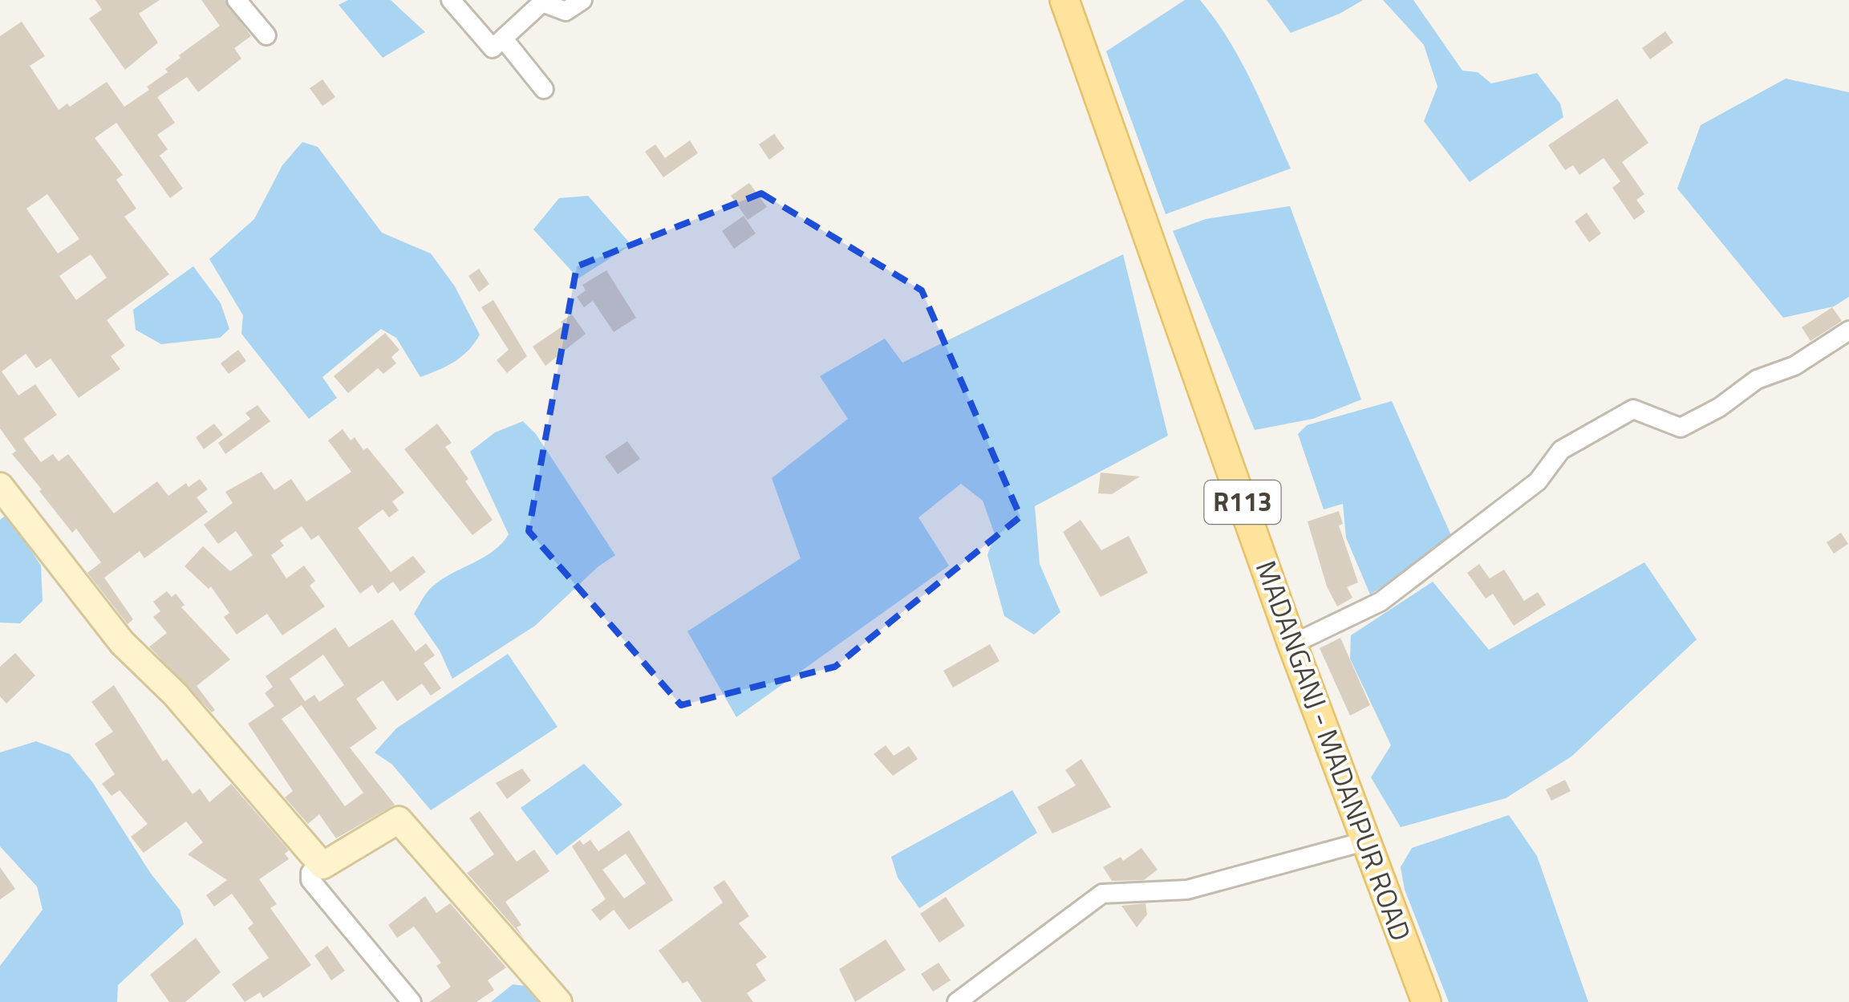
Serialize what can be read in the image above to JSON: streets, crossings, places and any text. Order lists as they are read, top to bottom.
{
  "streets": {
    "main road": ["R113", "MADANGANJ - MADANPUR ROAD"]
  }
}
